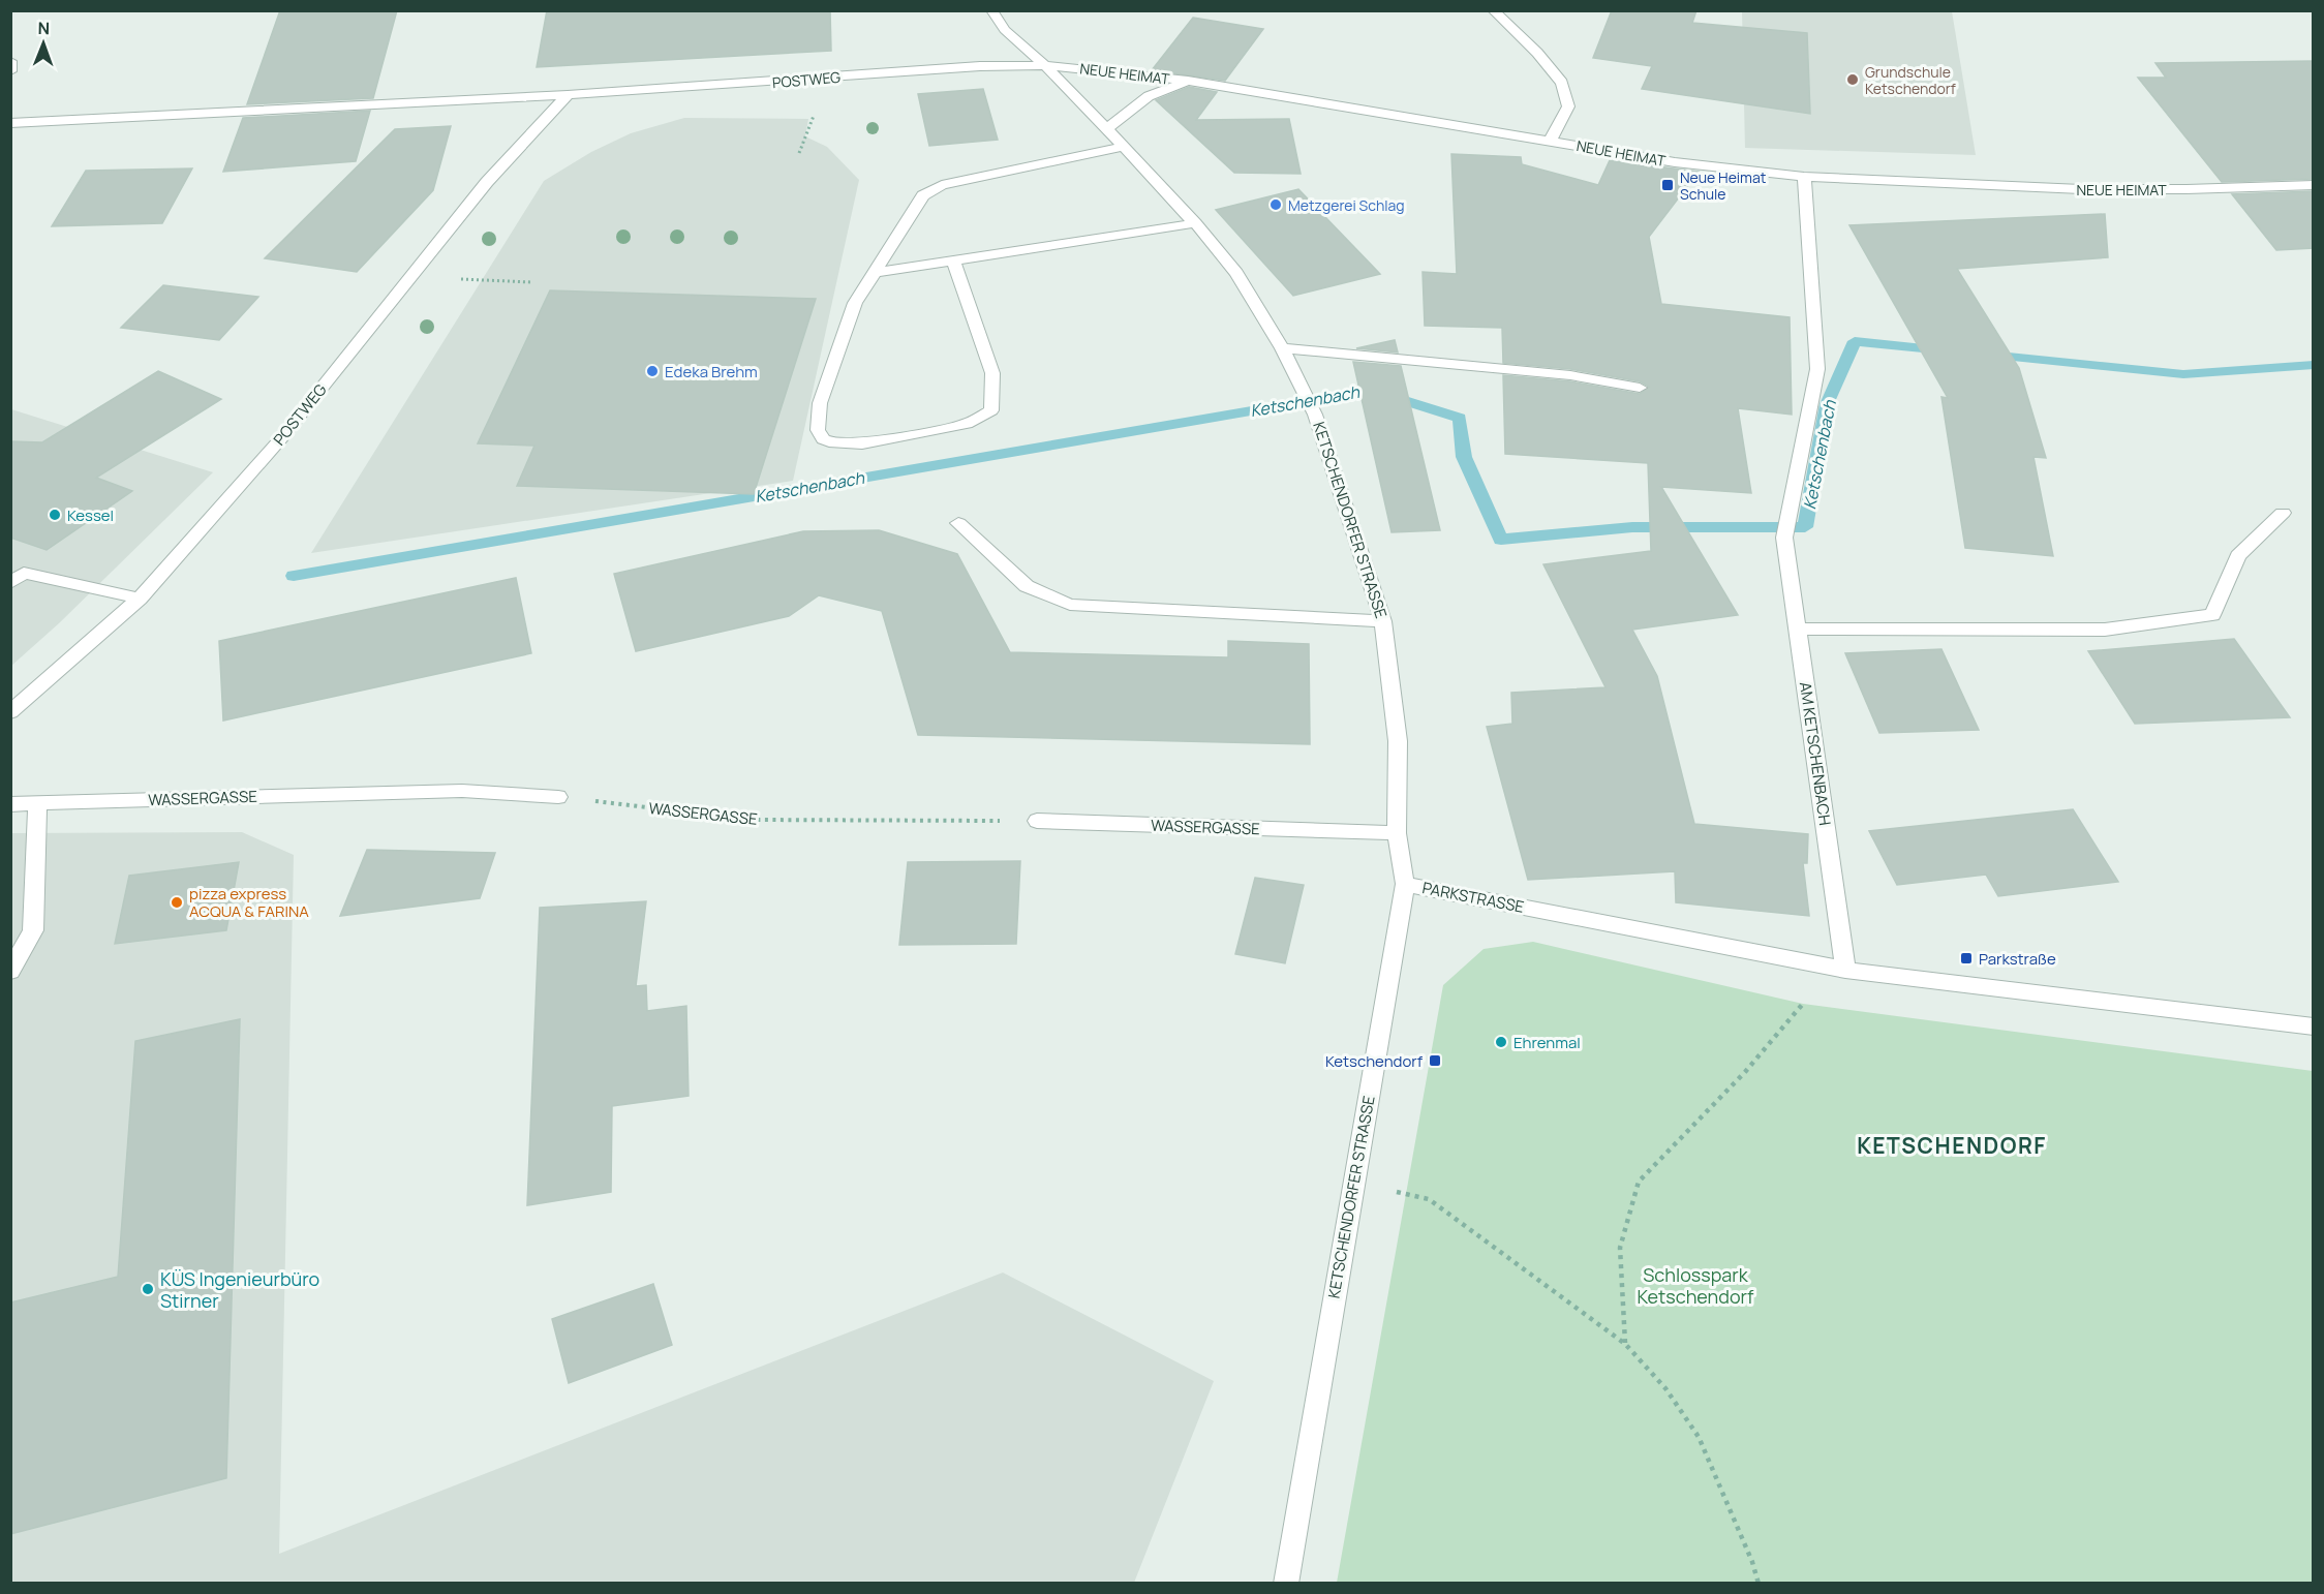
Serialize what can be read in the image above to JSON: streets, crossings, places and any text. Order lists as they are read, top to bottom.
{
  "streets": {
    "street": [
      "NEUE HEIMAT",
      "POSTWEG",
      "KETSCHENDORFER STRASSE",
      "AM KETSCHENBACH",
      "WASSERGASSE",
      "PARKSTRASSE"
    ]
  },
  "crossings": [
    ["NEUE HEIMAT", "POSTWEG"],
    ["NEUE HEIMAT", "KETSCHENDORFER STRASSE"],
    ["NEUE HEIMAT", "AM KETSCHENBACH"],
    ["POSTWEG", "KETSCHENDORFER STRASSE"],
    ["KETSCHENDORFER STRASSE", "WASSERGASSE"],
    ["KETSCHENDORFER STRASSE", "PARKSTRASSE"],
    ["AM KETSCHENBACH", "PARKSTRASSE"]
  ],
  "districts": ["KETSCHENDORF"],
  "water": ["Ketschenbach"],
  "parks": ["Schlosspark Ketschendorf"],
  "places": {
    "other": [
      "Grundschule Ketschendorf",
      "Metzgerei Schlag",
      "Edeka Brehm",
      "Kessel",
      "pizza express ACQUA & FARINA",
      "Ehrenmal",
      "KÜS Ingenieurbüro Stirner"
    ],
    "transit": ["Neue Heimat Schule", "Parkstraße", "Ketschendorf"]
  },
  "north": "top"
}
